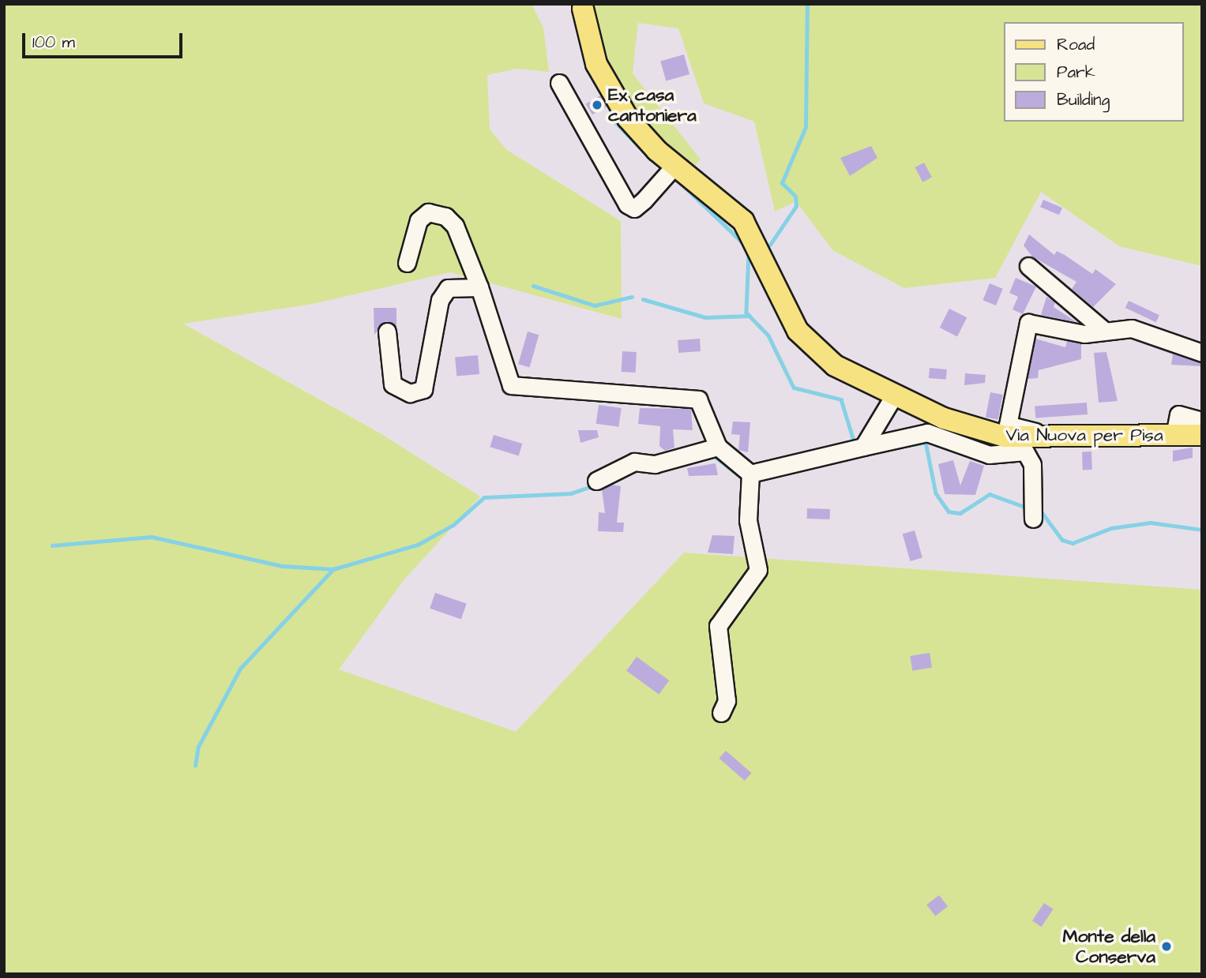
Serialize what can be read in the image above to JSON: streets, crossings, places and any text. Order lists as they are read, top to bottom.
{
  "streets": {
    "main road": ["Via Nuova per Pisa"]
  },
  "places": ["Ex casa cantoniera", "Monte della Conserva"],
  "legend": ["Road", "Park", "Building"],
  "scale_bar": "100 m"
}
